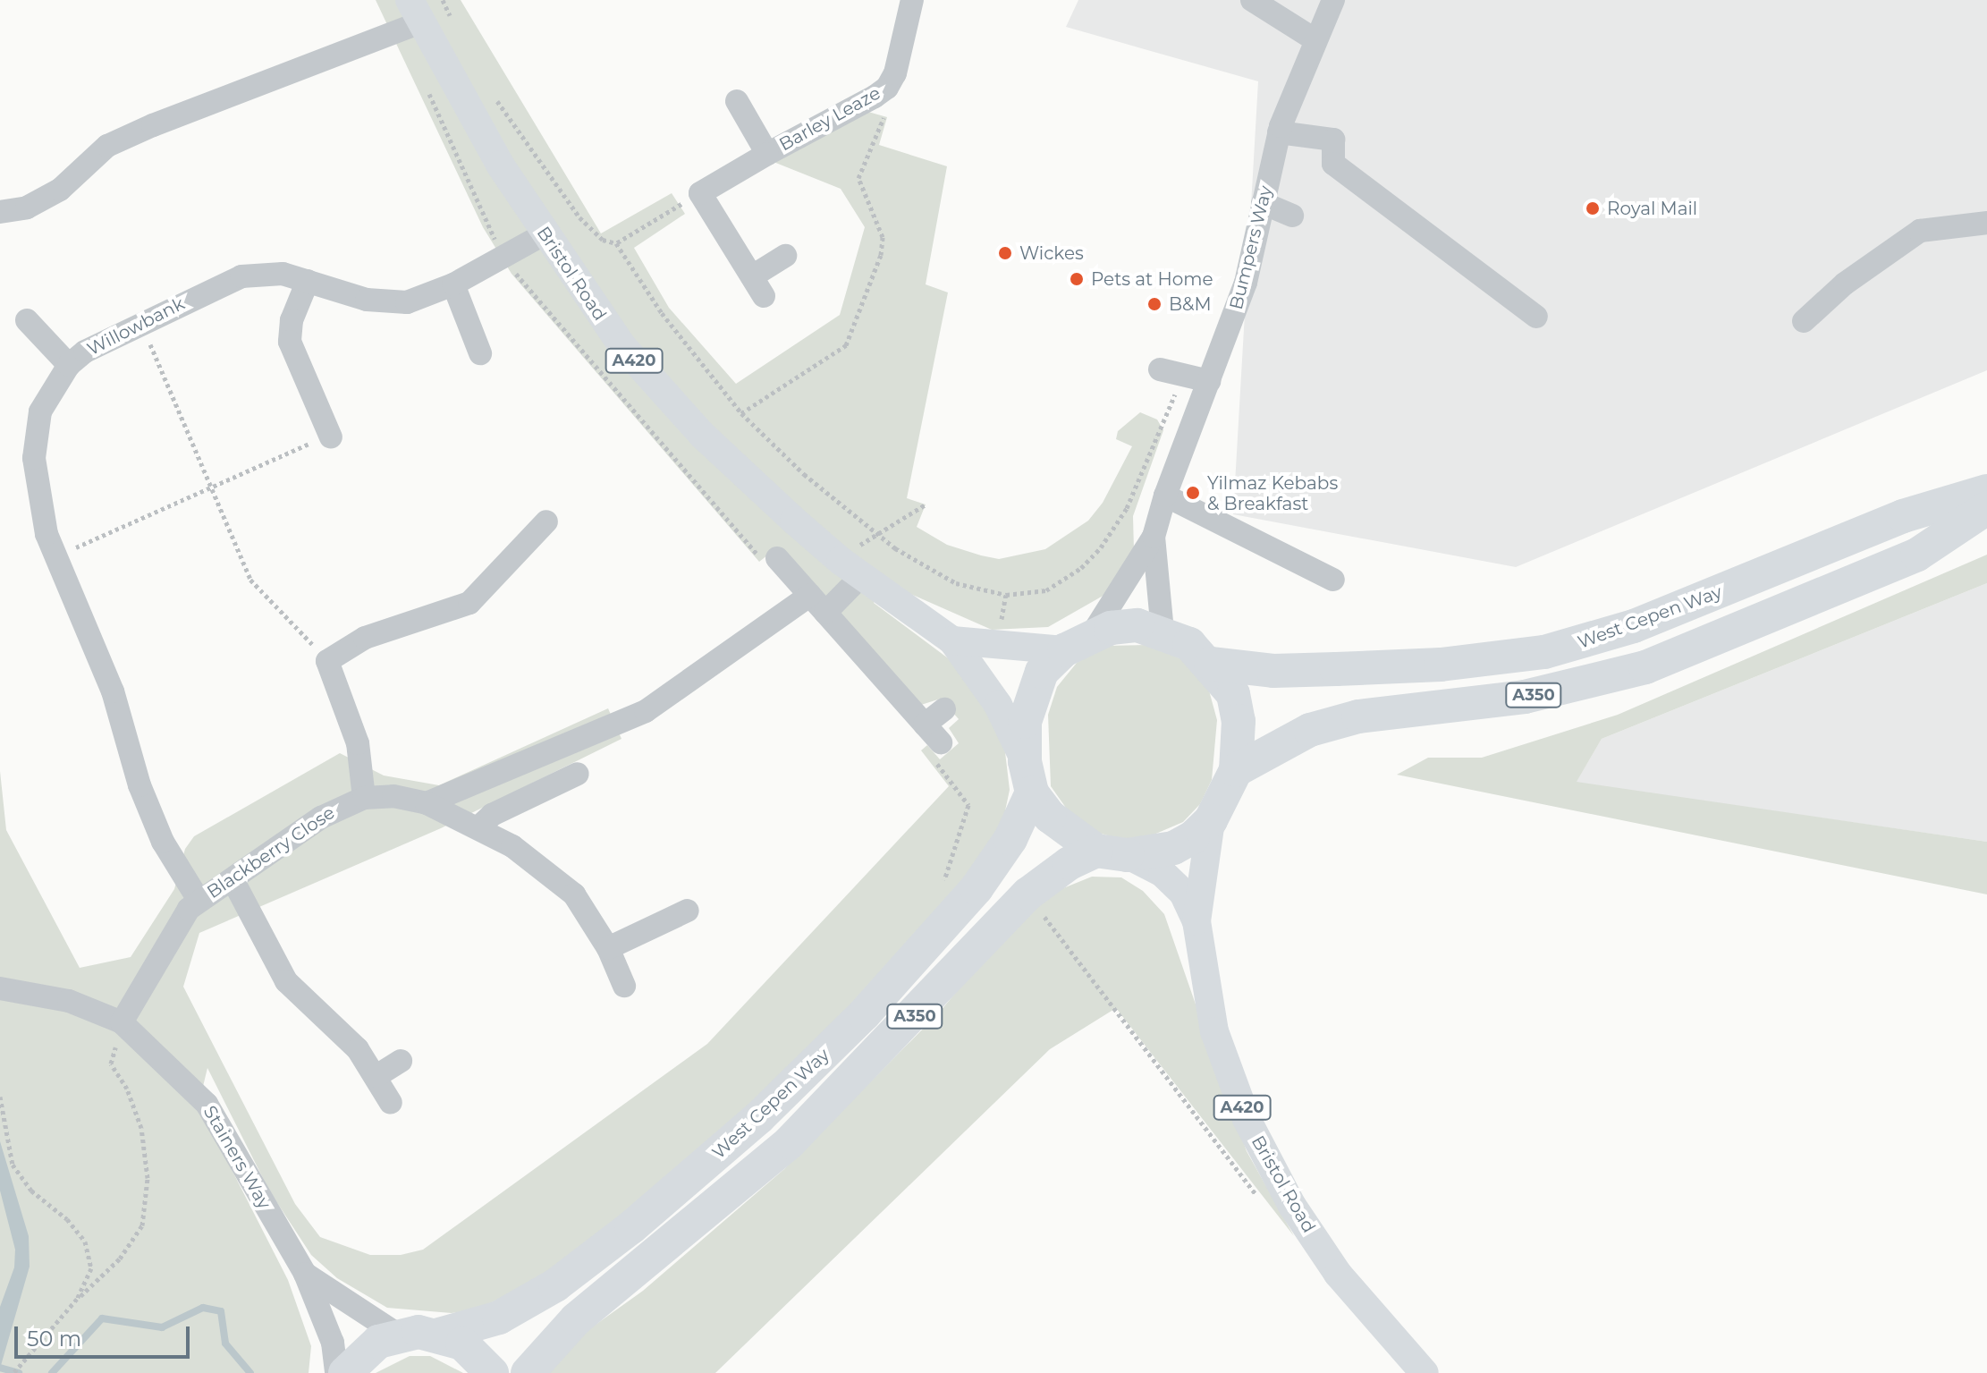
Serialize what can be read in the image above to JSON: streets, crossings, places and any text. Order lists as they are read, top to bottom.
{
  "streets": {
    "highway": ["West Cepen Way", "A350"],
    "main road": ["Bristol Road", "A420"],
    "street": [
      "Barley Leaze",
      "Bumpers Way",
      "Willowbank",
      "Blackberry Close",
      "Stainers Way"
    ]
  },
  "crossings": [
    ["Bumpers Way", "Bristol Road"],
    ["Bumpers Way", "West Cepen Way"],
    ["Bumpers Way", "A350"],
    ["Bristol Road", "Willowbank"],
    ["Bristol Road", "West Cepen Way"],
    ["Bristol Road", "A350"],
    ["Willowbank", "Blackberry Close"],
    ["West Cepen Way", "A350"],
    ["West Cepen Way", "Stainers Way"],
    ["Blackberry Close", "Stainers Way"]
  ],
  "places": [
    "Royal Mail",
    "Wickes",
    "Pets at Home",
    "B&M",
    "Yilmaz Kebabs & Breakfast"
  ],
  "scale_bar": "50 m"
}
